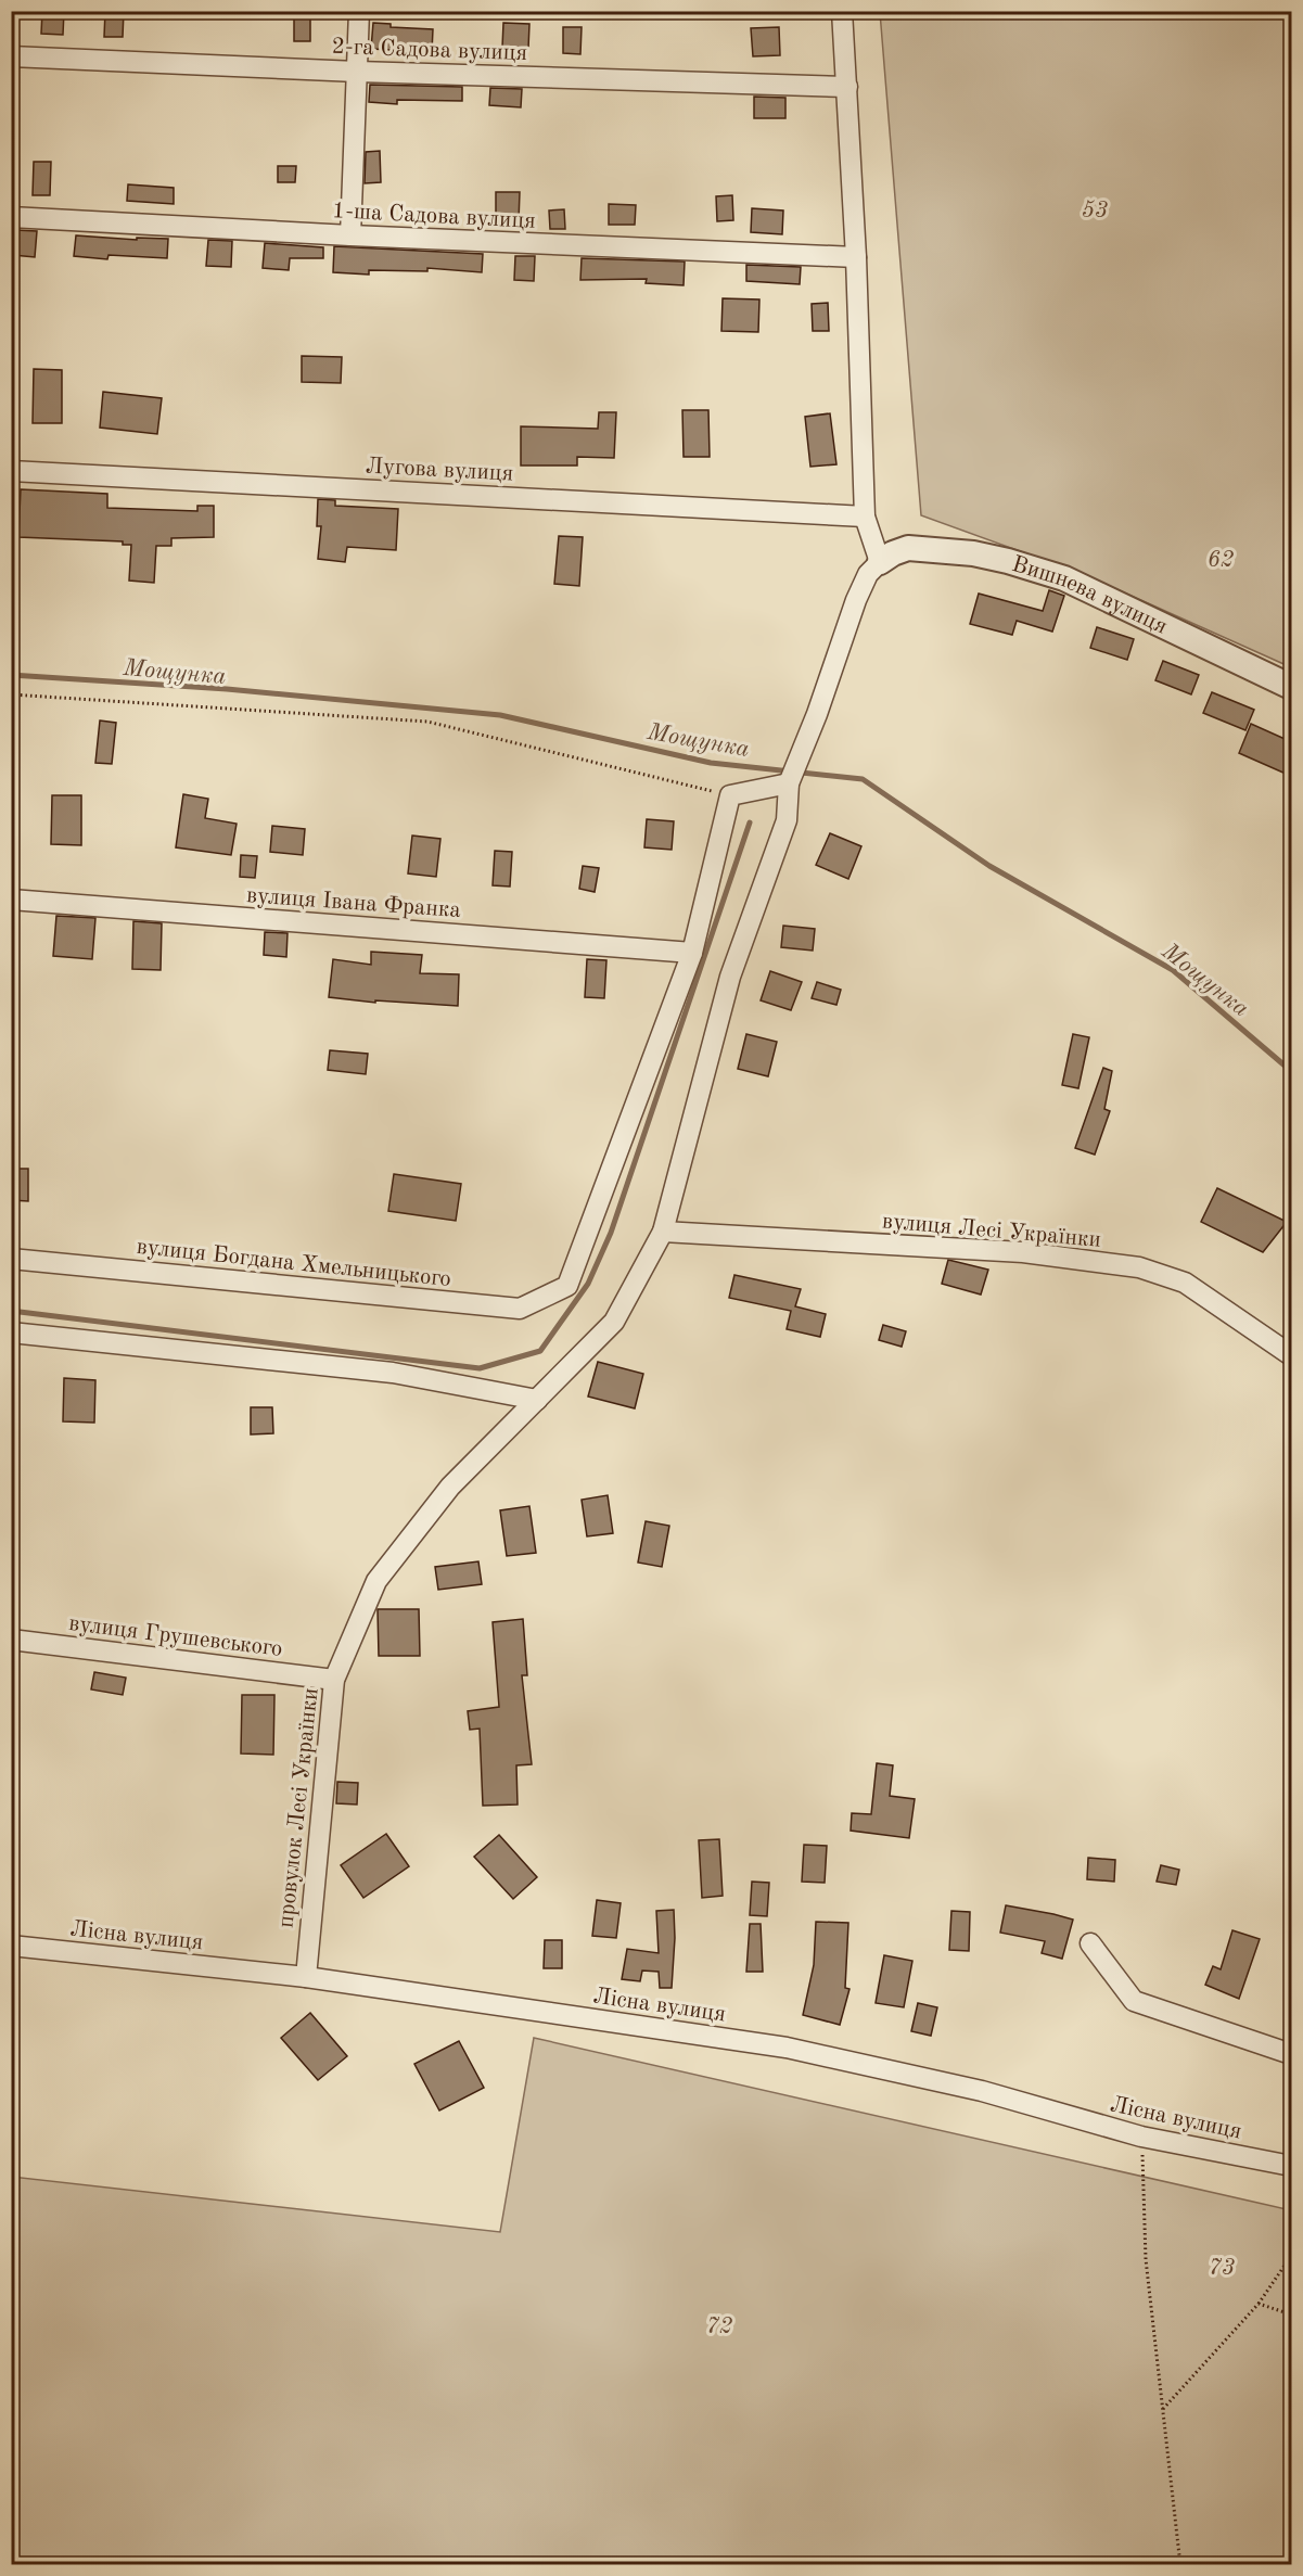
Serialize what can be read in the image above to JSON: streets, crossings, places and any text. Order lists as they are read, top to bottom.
{
  "streets": {
    "street": [
      "2-га Садова вулиця",
      "1-ша Садова вулиця",
      "Лугова вулиця",
      "Вишнева вулиця",
      "вулиця Івана Франка",
      "вулиця Лесі Українки",
      "вулиця Богдана Хмельницького",
      "вулиця Грушевського",
      "провулок Лесі Українки",
      "Лісна вулиця"
    ]
  },
  "crossings": [
    ["вулиця Івана Франка", "вулиця Богдана Хмельницького"],
    ["вулиця Грушевського", "провулок Лесі Українки"],
    ["провулок Лесі Українки", "Лісна вулиця"]
  ],
  "water": ["Мощунка"],
  "parks": [
    "53",
    "62",
    "73",
    "72"
  ]
}
